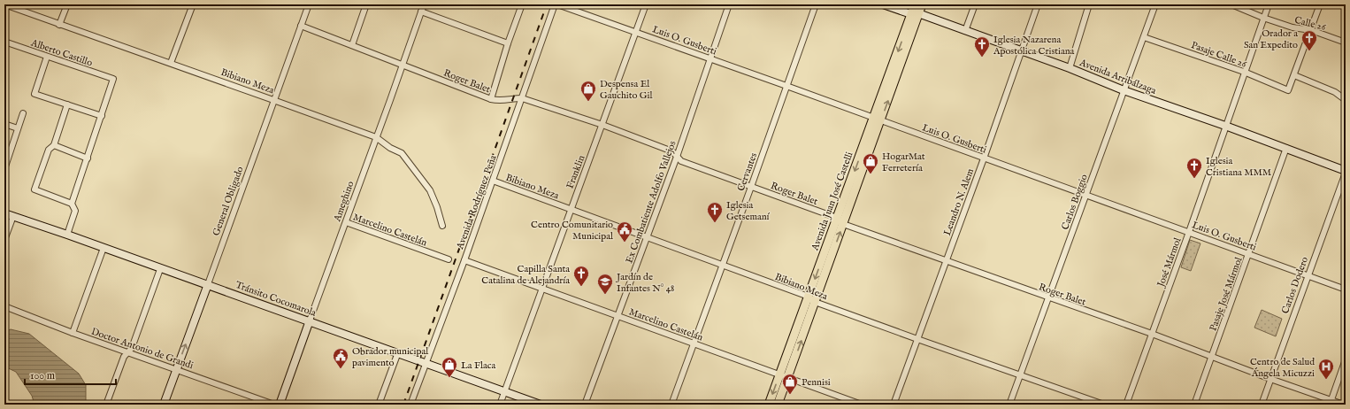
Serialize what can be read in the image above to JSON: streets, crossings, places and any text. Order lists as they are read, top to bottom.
{
  "streets": {
    "main road": ["Avenida Juan José Castelli"],
    "street": [
      "Calle 26",
      "Luis O. Gusberti",
      "Alberto Castillo",
      "Pasaje Calle 26",
      "Avenida Arribálzaga",
      "Bibiano Meza",
      "Roger Balet",
      "Franklin",
      "Cervantes",
      "General Obligado",
      "Ameghino",
      "Avenida Rodríguez Peña",
      "Ex Combatiente Adolfo Vallejos",
      "Leandro N. Alem",
      "Carlos Boggio",
      "Marcelino Castelán",
      "José Mármol",
      "Carlos Dodero",
      "Pasaje José Mármol",
      "Tránsito Cocomarola",
      "Doctor Antonio de Grandi"
    ]
  },
  "crossings": [
    ["Calle 26", "José Mármol"],
    ["Luis O. Gusberti", "Franklin"],
    ["Luis O. Gusberti", "Cervantes"],
    ["Luis O. Gusberti", "Avenida Juan José Castelli"],
    ["Luis O. Gusberti", "Avenida Rodríguez Peña"],
    ["Luis O. Gusberti", "Ex Combatiente Adolfo Vallejos"],
    ["Luis O. Gusberti", "Leandro N. Alem"],
    ["Luis O. Gusberti", "Carlos Boggio"],
    ["Luis O. Gusberti", "José Mármol"],
    ["Luis O. Gusberti", "Carlos Dodero"],
    ["Luis O. Gusberti", "Pasaje José Mármol"],
    ["Pasaje Calle 26", "Carlos Boggio"],
    ["Pasaje Calle 26", "José Mármol"],
    ["Avenida Arribálzaga", "Avenida Juan José Castelli"],
    ["Avenida Arribálzaga", "Leandro N. Alem"],
    ["Avenida Arribálzaga", "Carlos Boggio"],
    ["Avenida Arribálzaga", "José Mármol"],
    ["Avenida Arribálzaga", "Carlos Dodero"],
    ["Avenida Arribálzaga", "Pasaje José Mármol"],
    ["Bibiano Meza", "Franklin"],
    ["Bibiano Meza", "Cervantes"],
    ["Bibiano Meza", "General Obligado"],
    ["Bibiano Meza", "Ameghino"],
    ["Bibiano Meza", "Avenida Juan José Castelli"],
    ["Bibiano Meza", "Avenida Rodríguez Peña"],
    ["Bibiano Meza", "Ex Combatiente Adolfo Vallejos"],
    ["Bibiano Meza", "Leandro N. Alem"],
    ["Bibiano Meza", "Carlos Boggio"],
    ["Roger Balet", "Franklin"],
    ["Roger Balet", "Cervantes"],
    ["Roger Balet", "General Obligado"],
    ["Roger Balet", "Ameghino"],
    ["Roger Balet", "Avenida Juan José Castelli"],
    ["Roger Balet", "Avenida Rodríguez Peña"],
    ["Roger Balet", "Ex Combatiente Adolfo Vallejos"],
    ["Roger Balet", "Leandro N. Alem"],
    ["Roger Balet", "Carlos Boggio"],
    ["Roger Balet", "José Mármol"],
    ["Roger Balet", "Carlos Dodero"],
    ["Roger Balet", "Pasaje José Mármol"],
    ["Franklin", "Marcelino Castelán"],
    ["Franklin", "Tránsito Cocomarola"],
    ["Cervantes", "Marcelino Castelán"],
    ["General Obligado", "Tránsito Cocomarola"],
    ["General Obligado", "Doctor Antonio de Grandi"],
    ["Ameghino", "Marcelino Castelán"],
    ["Ameghino", "Tránsito Cocomarola"],
    ["Avenida Juan José Castelli", "Marcelino Castelán"],
    ["Avenida Rodríguez Peña", "Marcelino Castelán"],
    ["Avenida Rodríguez Peña", "Tránsito Cocomarola"],
    ["Ex Combatiente Adolfo Vallejos", "Marcelino Castelán"]
  ],
  "places": {
    "church": [
      "Orador a San Expedito",
      "Iglesia Nazarena Apostólica Cristiana",
      "Iglesia Cristiana MMM",
      "Iglesia Getsemaní",
      "Capilla Santa Catalina de Alejandría"
    ],
    "shop": [
      "Despensa El Gauchito Gil",
      "HogarMat Ferretería",
      "La Flaca",
      "Pennisi"
    ],
    "public building": ["Centro Comunitario Municipal", "Obrador municipal pavimento"],
    "school or university": ["Jardín de Infantes N° 48"],
    "hospital": ["Centro de Salud Ángela Micuzzi"]
  },
  "scale_bar": "100 m"
}
